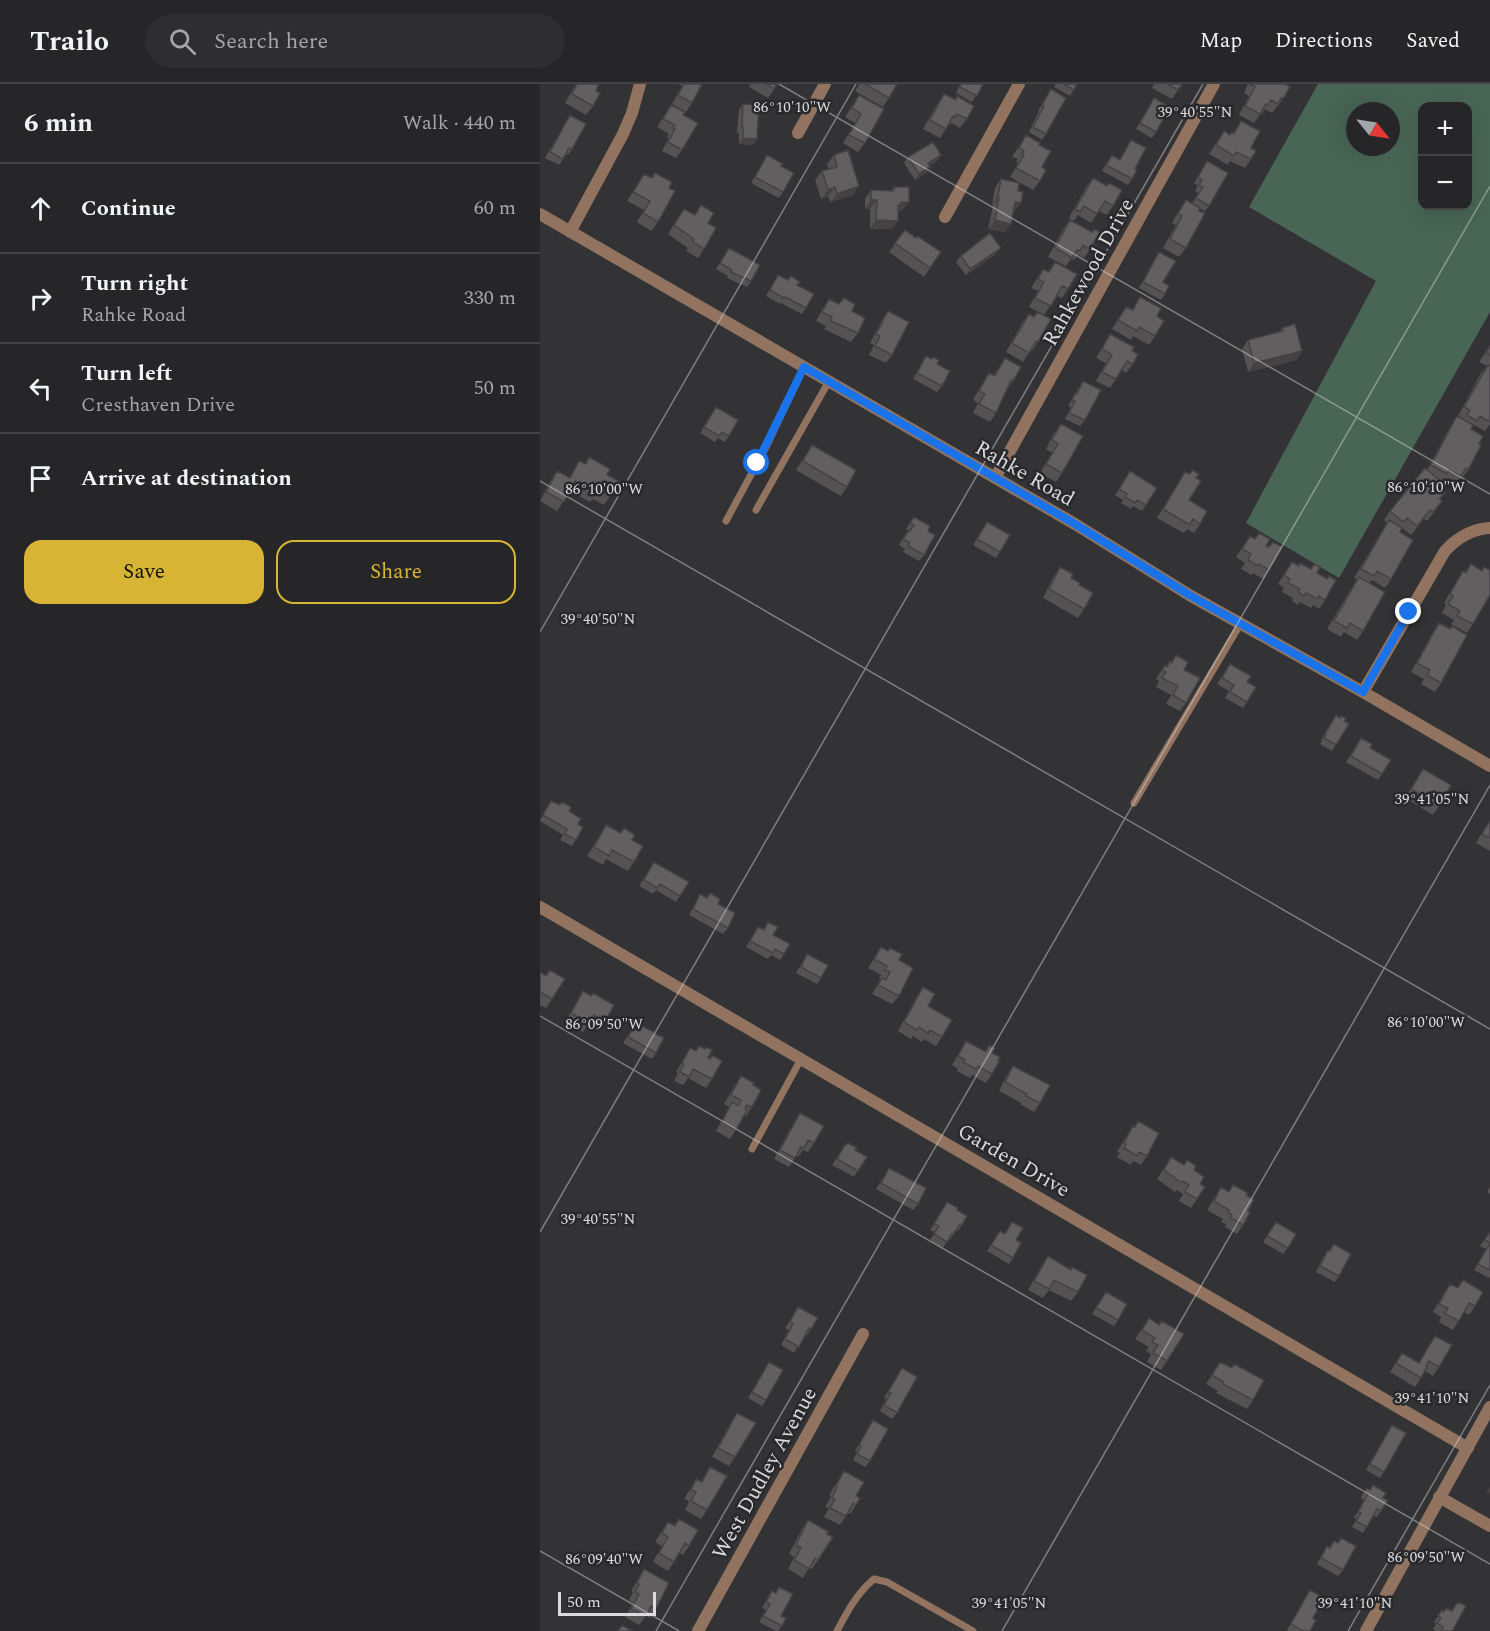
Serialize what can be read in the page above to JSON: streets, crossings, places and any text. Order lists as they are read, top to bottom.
{
  "streets": {
    "street": [
      "Rahkewood Drive",
      "Rahke Road",
      "Garden Drive",
      "West Dudley Avenue"
    ]
  },
  "crossings": [
    ["Rahkewood Drive", "Rahke Road"]
  ],
  "scale_bar": "50 m",
  "north": "bottom right",
  "page": {
    "header": "Trailo",
    "search": "Search here",
    "nav": ["Map", "Directions", "Saved"],
    "heading": ["6 min", "Walk · 440 m"],
    "map_buttons": ["+", "−"],
    "list": [
      ["Continue", "60 m"],
      ["Turn right", "Rahke Road", "330 m"],
      ["Turn left", "Cresthaven Drive", "50 m"],
      "Arrive at destination"
    ],
    "buttons": ["Save", "Share"],
    "scale": "50 m"
  },
  "coordinates": [
    "86°10'10\"W",
    "39°40'55\"N",
    "86°10'00\"W",
    "39°40'50\"N",
    "39°41'05\"N",
    "86°09'50\"W",
    "39°41'10\"N",
    "86°09'40\"W"
  ]
}
